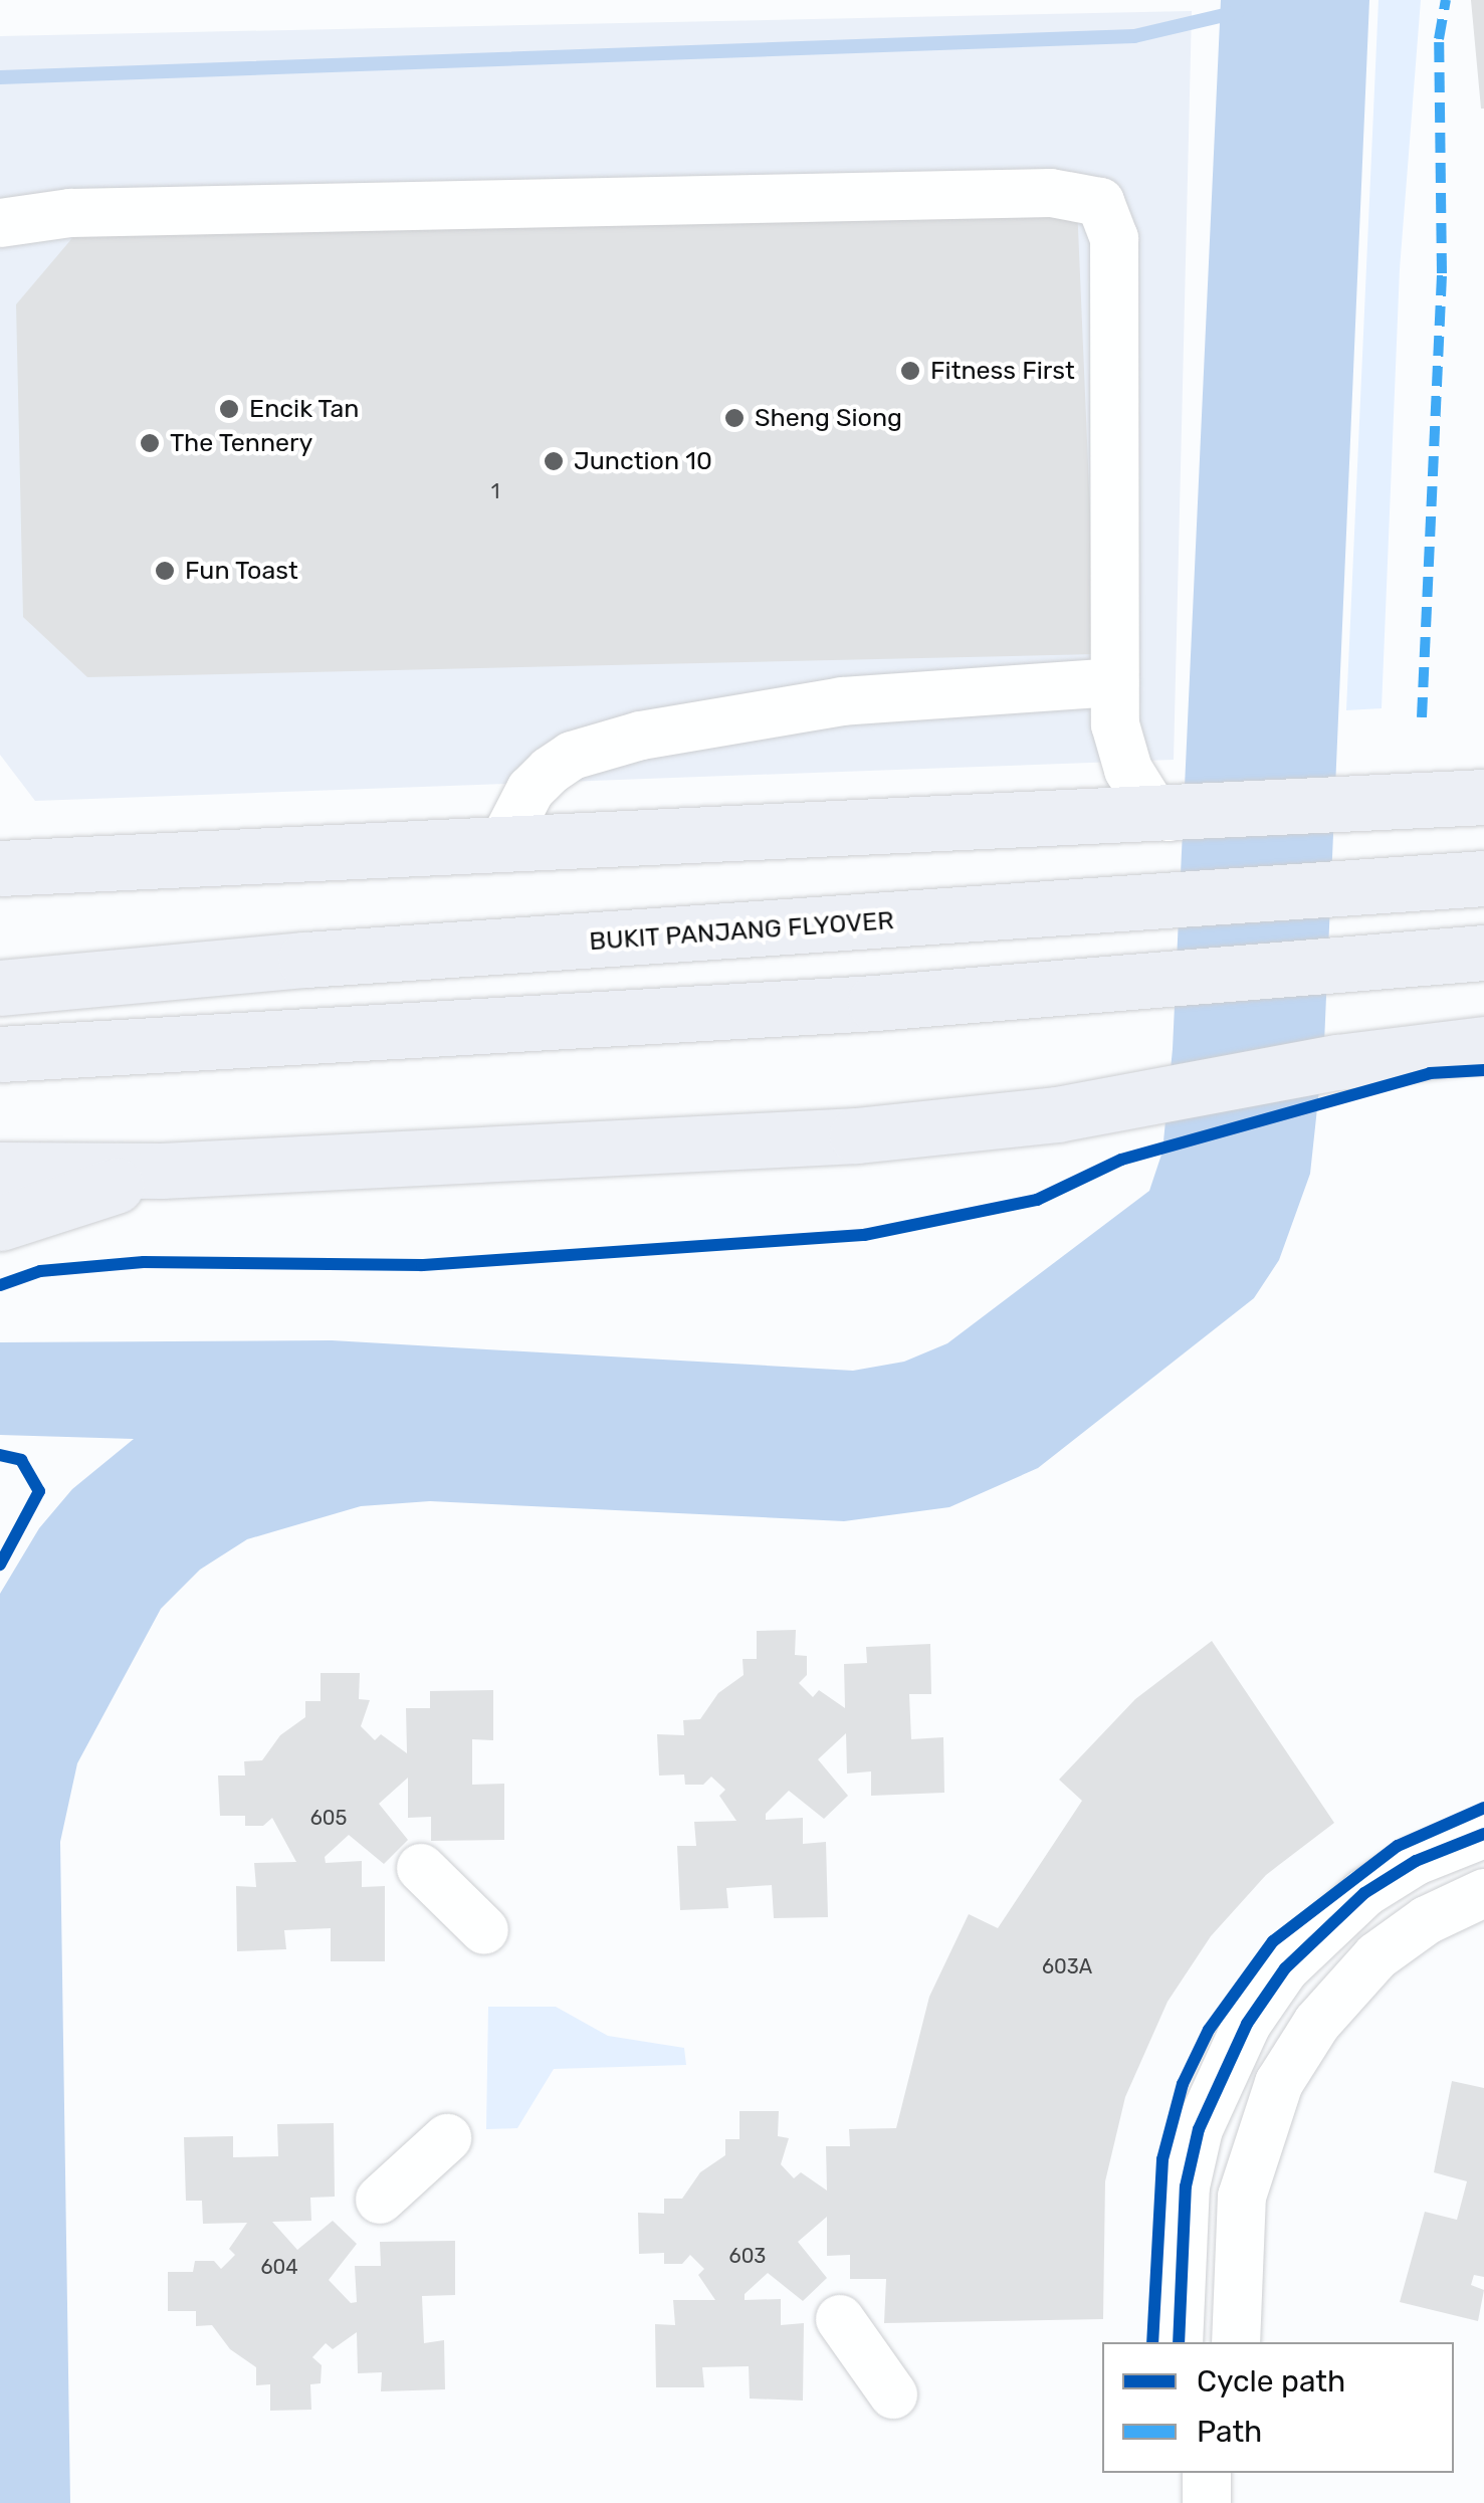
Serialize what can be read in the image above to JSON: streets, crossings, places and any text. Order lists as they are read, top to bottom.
{
  "streets": {
    "highway": ["BUKIT PANJANG FLYOVER"]
  },
  "places": [
    "Fitness First",
    "Encik Tan",
    "Sheng Siong",
    "The Tennery",
    "Junction 10",
    "Fun Toast"
  ],
  "house_numbers": [
    "1",
    "605",
    "603A",
    "603",
    "604"
  ],
  "legend": ["Cycle path", "Path"]
}
